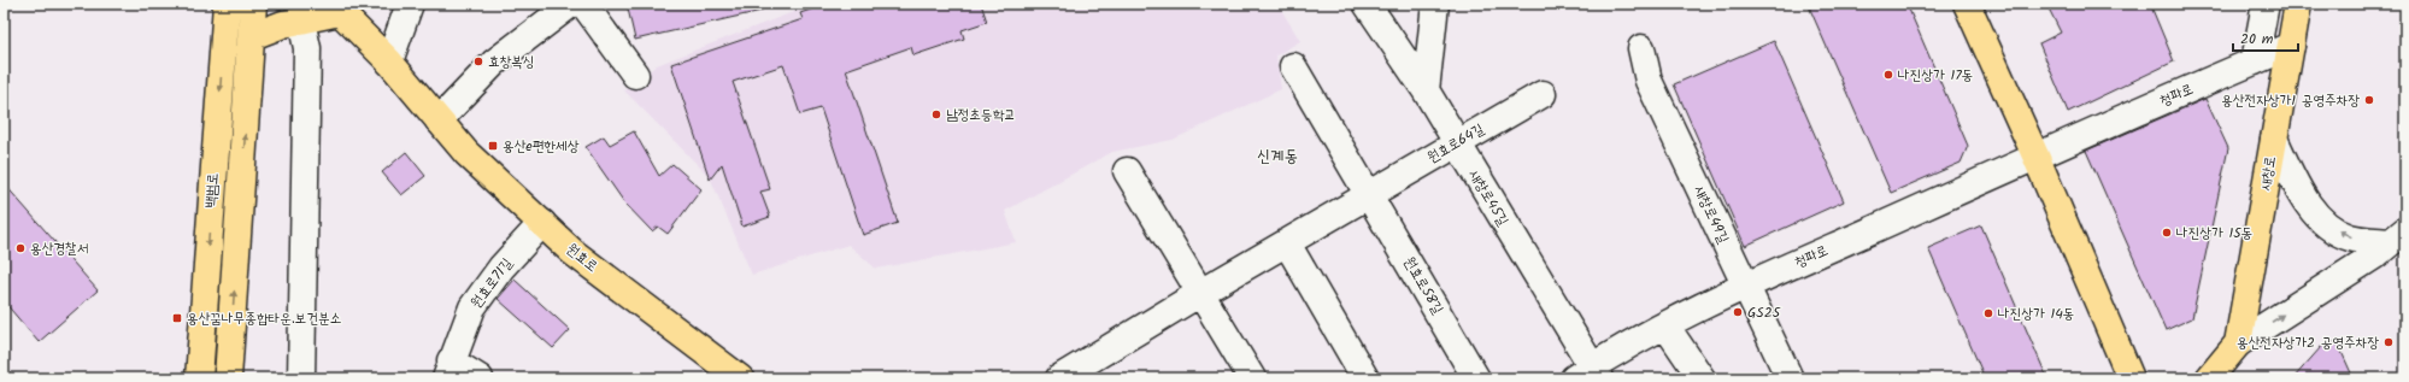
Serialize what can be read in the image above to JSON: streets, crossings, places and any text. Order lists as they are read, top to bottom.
{
  "streets": {
    "main road": ["새창로", "백범로", "원효로"],
    "street": [
      "청파로",
      "원효로64길",
      "새창로45길",
      "새창로49길",
      "원효로71길",
      "원효로58길"
    ]
  },
  "crossings": [
    ["청파로", "새창로"],
    ["청파로", "새창로45길"],
    ["청파로", "새창로49길"],
    ["원효로64길", "새창로45길"],
    ["원효로64길", "원효로58길"],
    ["원효로", "원효로71길"]
  ],
  "districts": ["신계동"],
  "places": {
    "other": [
      "효창복싱",
      "나진상가 17동",
      "용산전자상가1 공영주차장",
      "남정초등학교",
      "나진상가 15동",
      "용산경찰서",
      "GS25",
      "나진상가 14동",
      "용산전자상가2 공영주차장"
    ],
    "transit": ["용산e편한세상", "용산꿈나무종합타운.보건분소"]
  },
  "scale_bar": "20 m"
}
